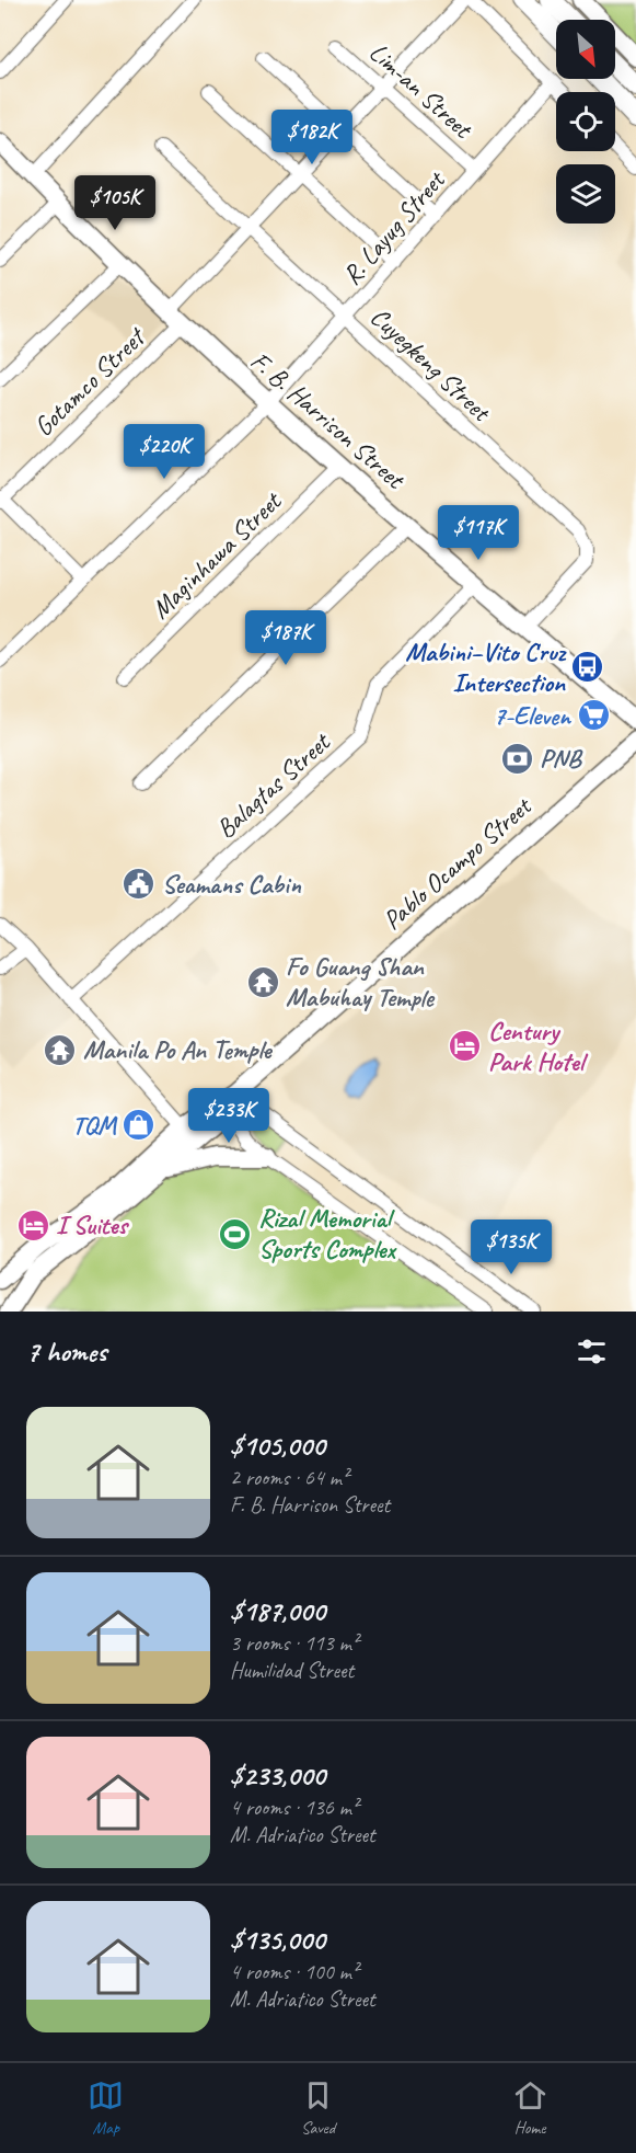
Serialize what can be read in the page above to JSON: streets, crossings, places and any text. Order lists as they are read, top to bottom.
{
  "streets": {
    "main road": ["F. B. Harrison Street", "Pablo Ocampo Street"],
    "street": [
      "Lim-an Street",
      "R. Layug Street",
      "Cuyegkeng Street",
      "Gotamco Street",
      "Maginhawa Street",
      "Balagtas Street"
    ]
  },
  "crossings": [
    ["Lim-an Street", "R. Layug Street"],
    ["Lim-an Street", "Gotamco Street"],
    ["R. Layug Street", "Cuyegkeng Street"],
    ["R. Layug Street", "F. B. Harrison Street"],
    ["Cuyegkeng Street", "Gotamco Street"],
    ["Cuyegkeng Street", "F. B. Harrison Street"],
    ["Gotamco Street", "F. B. Harrison Street"],
    ["F. B. Harrison Street", "Maginhawa Street"],
    ["F. B. Harrison Street", "Balagtas Street"]
  ],
  "places": {
    "bus stop": ["Mabini–Vito Cruz Intersection"],
    "supermarket": ["7-Eleven"],
    "bank": ["PNB"],
    "public building": ["Seamans Cabin"],
    "temple": ["Fo Guang Shan Mabuhay Temple", "Manila Po An Temple"],
    "hotel": ["Century Park Hotel", "I Suites"],
    "shop": ["TQM"],
    "sports": ["Rizal Memorial Sports Complex"]
  },
  "north": "bottom right",
  "page": {
    "price": [
      "$182K",
      "$105K",
      "$220K",
      "$117K",
      "$187K",
      "$233K",
      "$135K"
    ],
    "heading": "7 homes",
    "list": [
      {
        "name": "$105,000",
        "note": "2 rooms · 64 m² · F. B. Harrison Street"
      },
      {
        "name": "$187,000",
        "note": "3 rooms · 113 m² · Humilidad Street"
      },
      {
        "name": "$233,000",
        "note": "4 rooms · 136 m² · M. Adriatico Street"
      },
      {
        "name": "$135,000",
        "note": "4 rooms · 100 m² · M. Adriatico Street"
      }
    ],
    "tabs": ["Map", "Saved", "Home"]
  }
}
